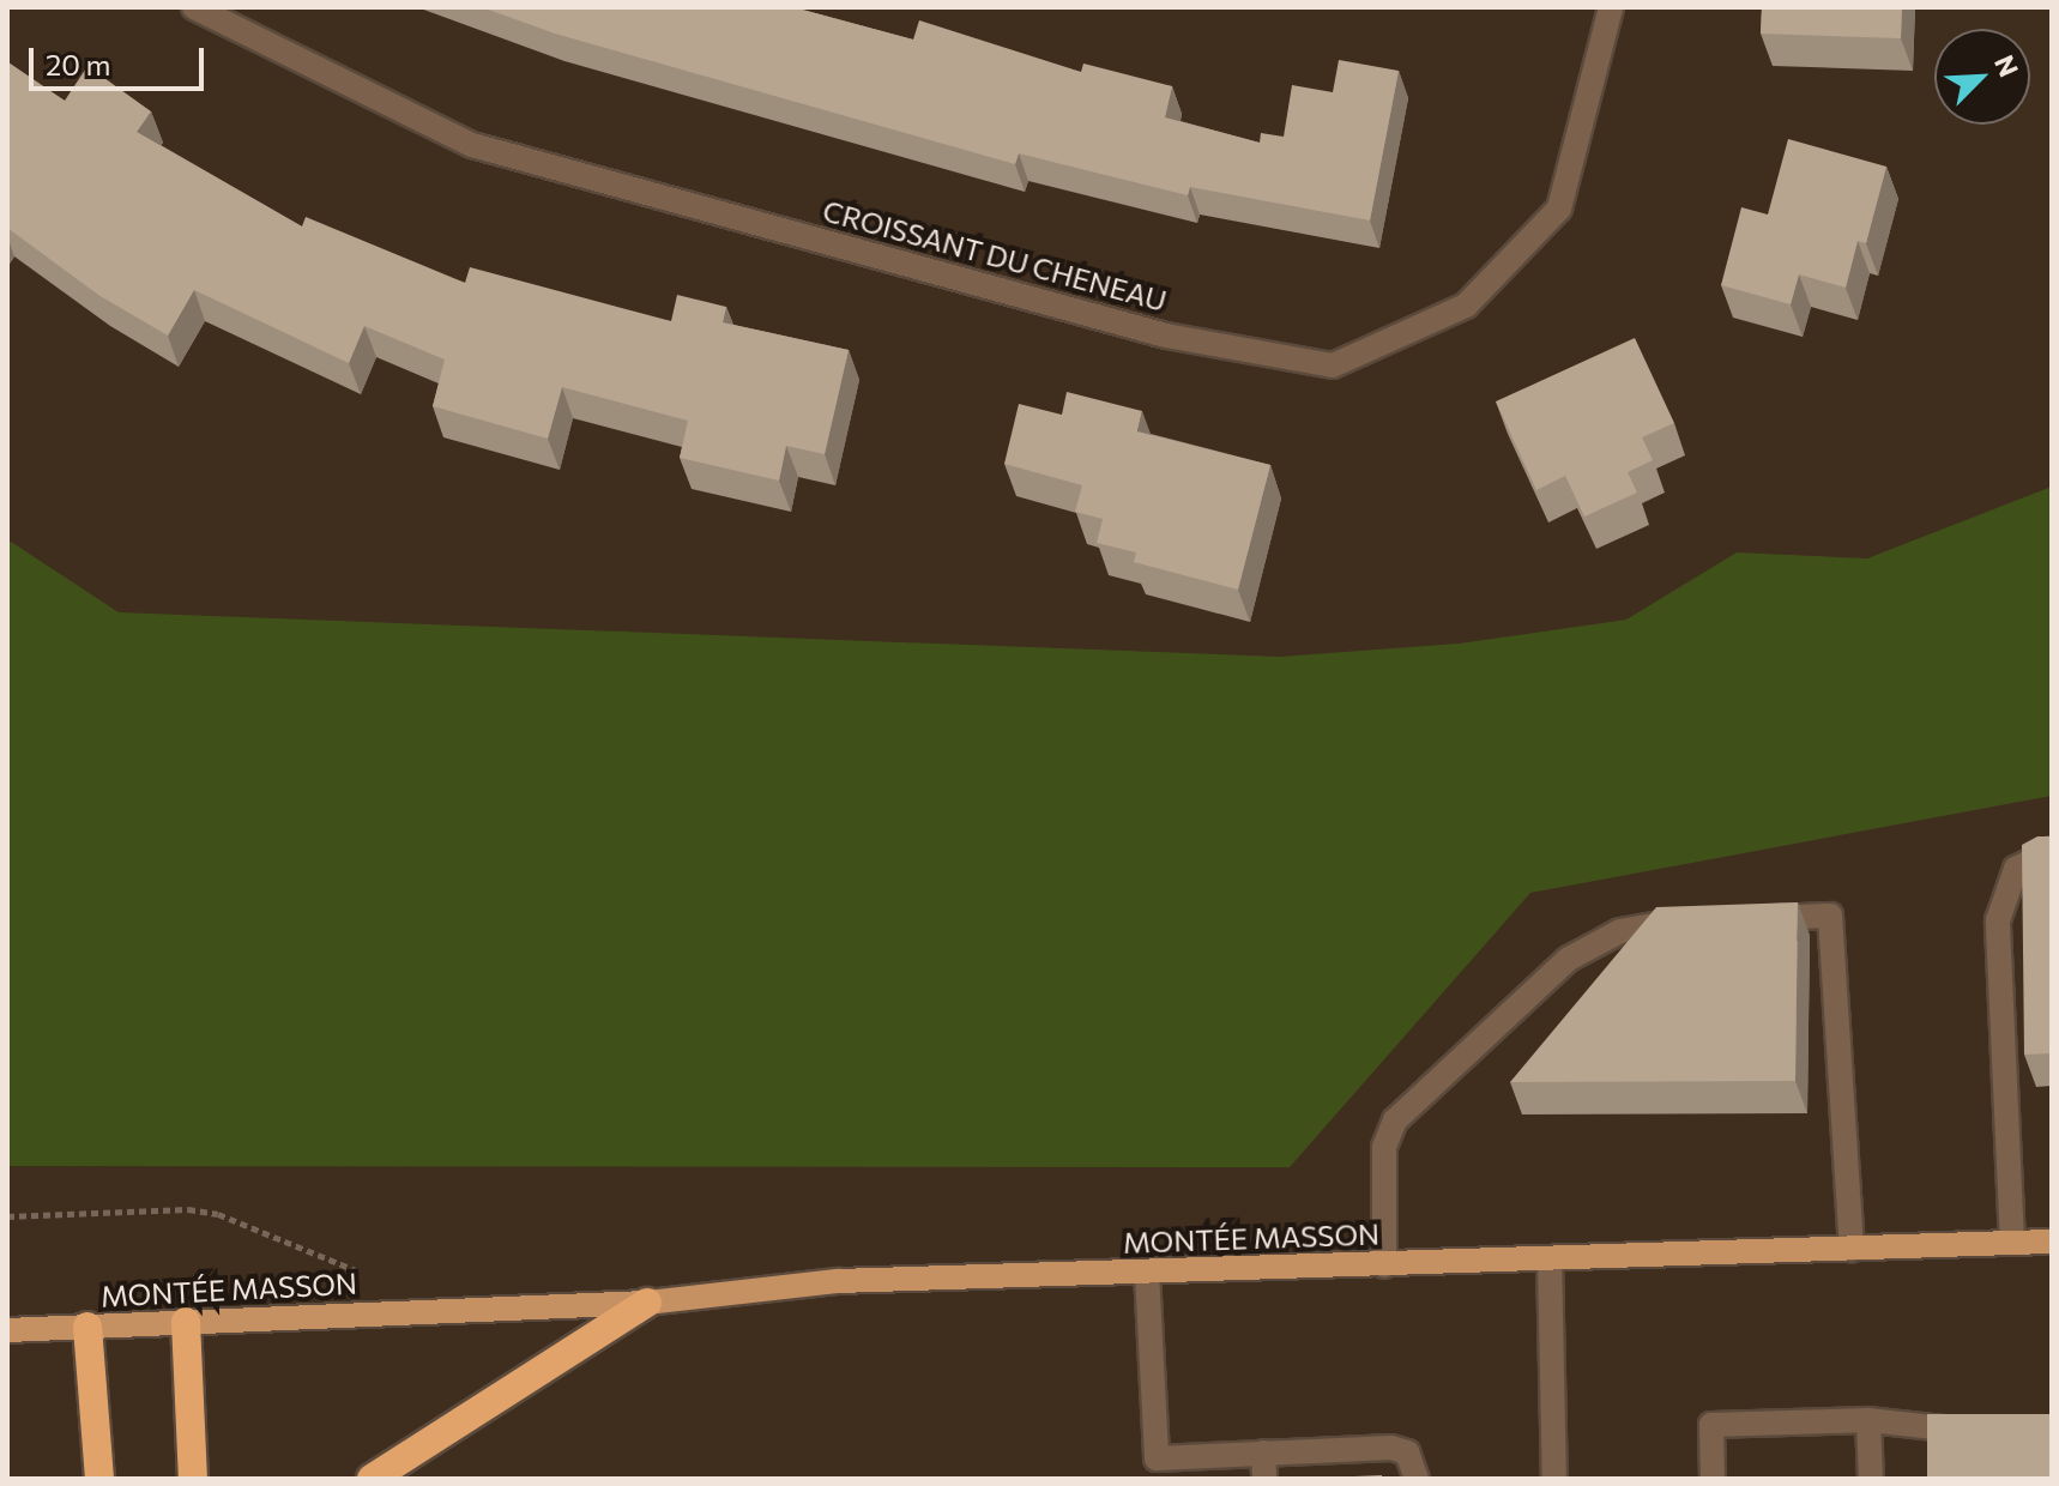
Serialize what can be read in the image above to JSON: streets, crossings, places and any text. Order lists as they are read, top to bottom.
{
  "streets": {
    "main road": ["MONTÉE MASSON"],
    "street": ["CROISSANT DU CHENEAU"]
  },
  "scale_bar": "20 m",
  "north": "top right"
}
